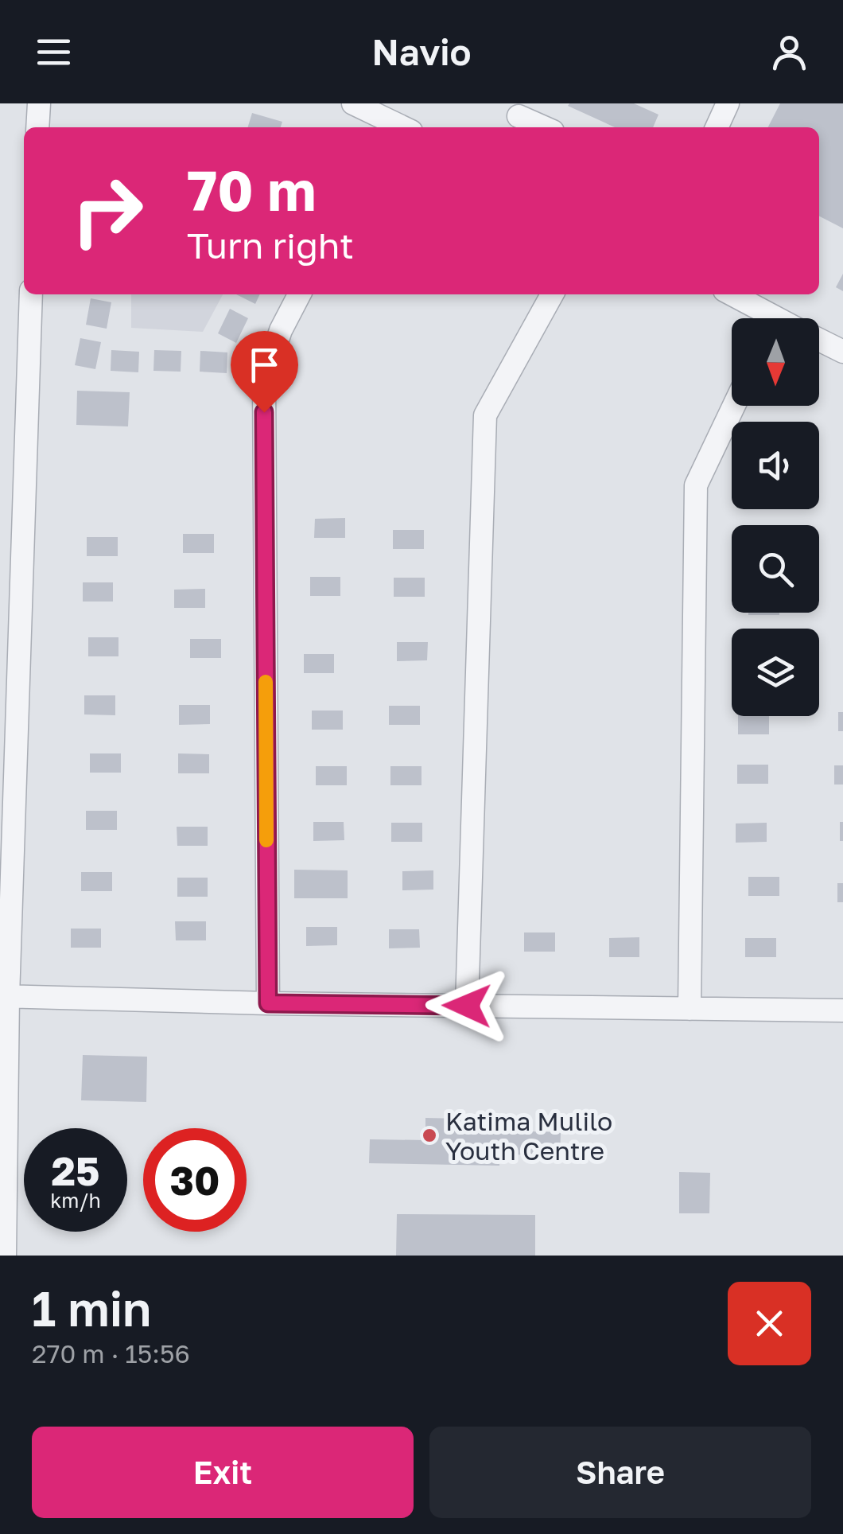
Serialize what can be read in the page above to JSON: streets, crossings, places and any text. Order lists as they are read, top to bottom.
{
  "places": ["Katima Mulilo Youth Centre"],
  "north": "bottom",
  "page": {
    "header": "Navio",
    "turn": ["70 m", "Turn right"],
    "speed": "25 km/h",
    "limit": "30",
    "heading": ["1 min", "270 m · 15:56"],
    "buttons": ["Exit", "Share"]
  }
}
